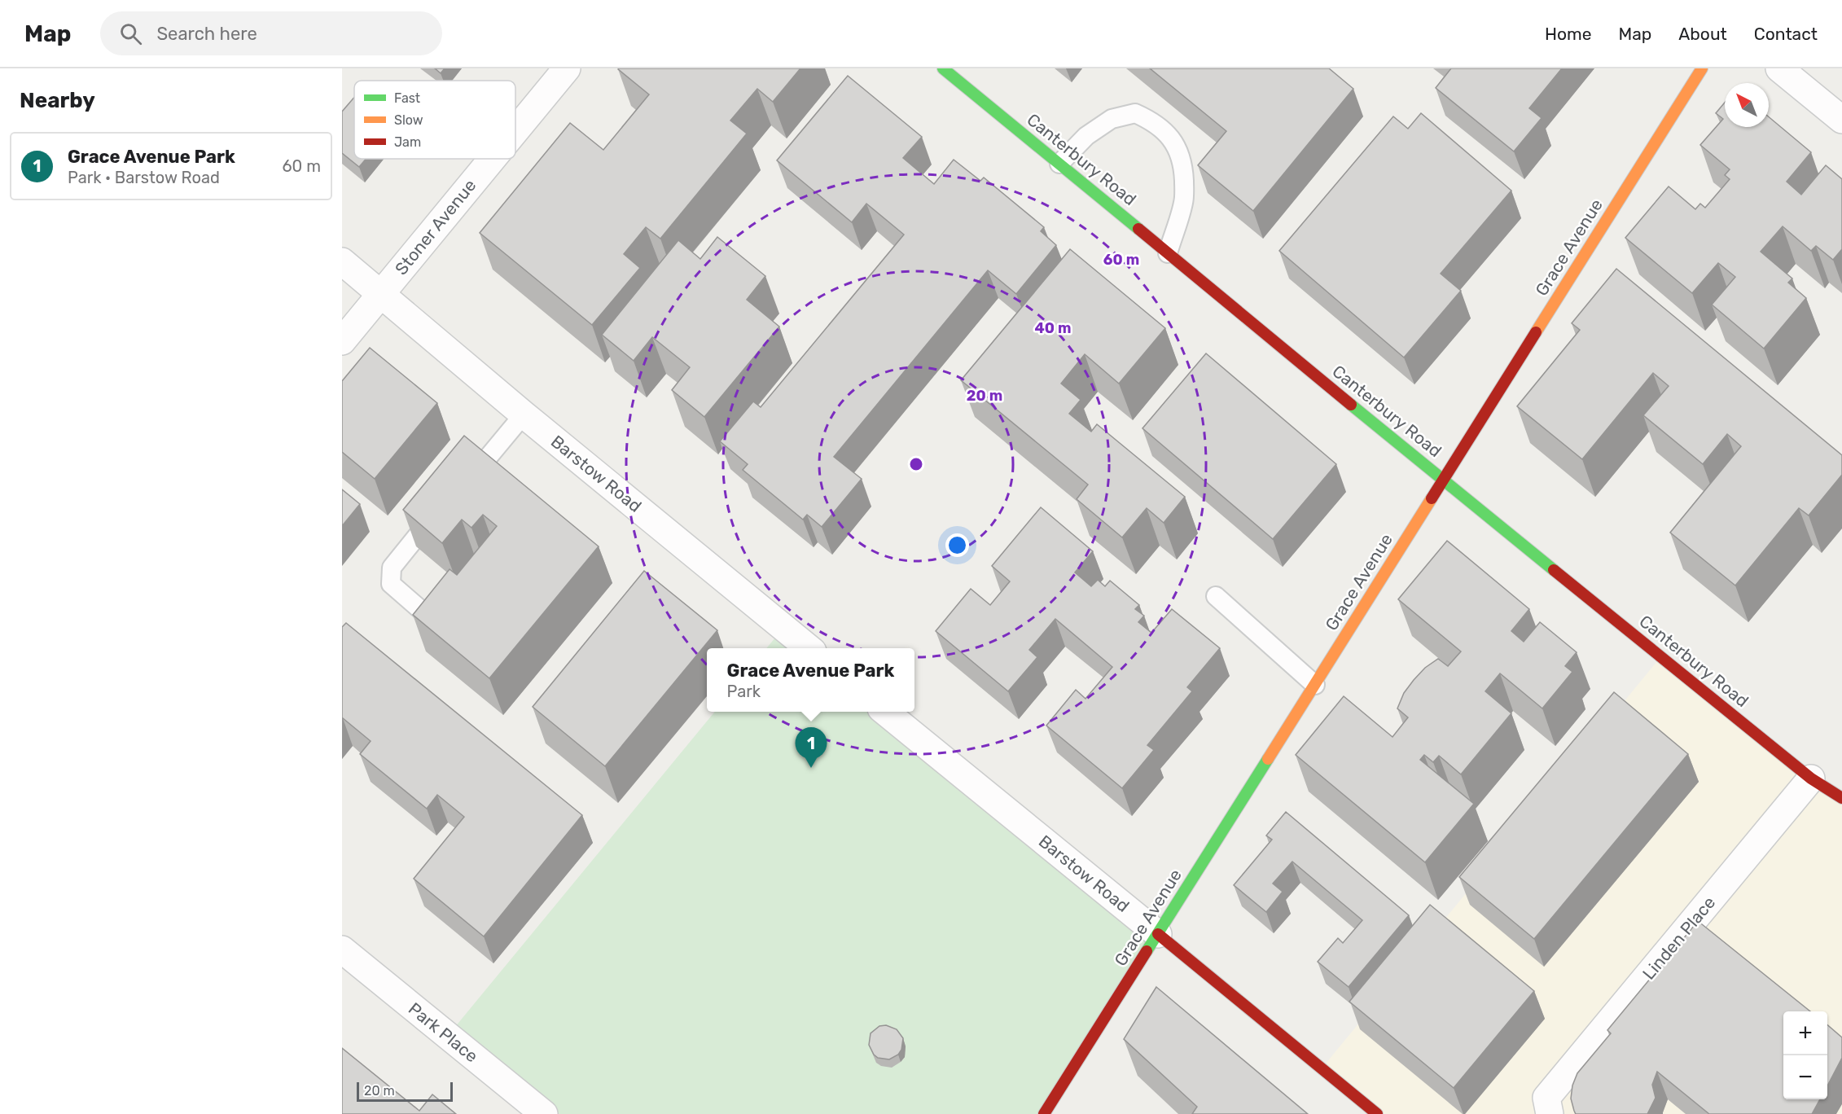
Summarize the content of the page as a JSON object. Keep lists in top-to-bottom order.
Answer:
{
  "streets": {
    "street": [
      "Canterbury Road",
      "Stoner Avenue",
      "Grace Avenue",
      "Barstow Road",
      "Linden Place",
      "Park Place"
    ]
  },
  "crossings": [
    ["Canterbury Road", "Grace Avenue"],
    ["Canterbury Road", "Linden Place"],
    ["Stoner Avenue", "Barstow Road"],
    ["Grace Avenue", "Barstow Road"]
  ],
  "legend": ["Fast", "Slow", "Jam"],
  "scale_bar": "20 m",
  "north": "top left",
  "page": {
    "header": "Map",
    "search": "Search here",
    "nav": [
      "Home",
      "Map",
      "About",
      "Contact"
    ],
    "heading": "Nearby",
    "list": [
      {
        "mark": "1",
        "name": "Grace Avenue Park",
        "note": "Park · Barstow Road",
        "value": "60 m"
      }
    ],
    "popup": ["Grace Avenue Park", "Park"],
    "pins": "1",
    "map_buttons": ["+", "−"],
    "scale": "20 m"
  },
  "rings": ["60 m", "40 m", "20 m"]
}
